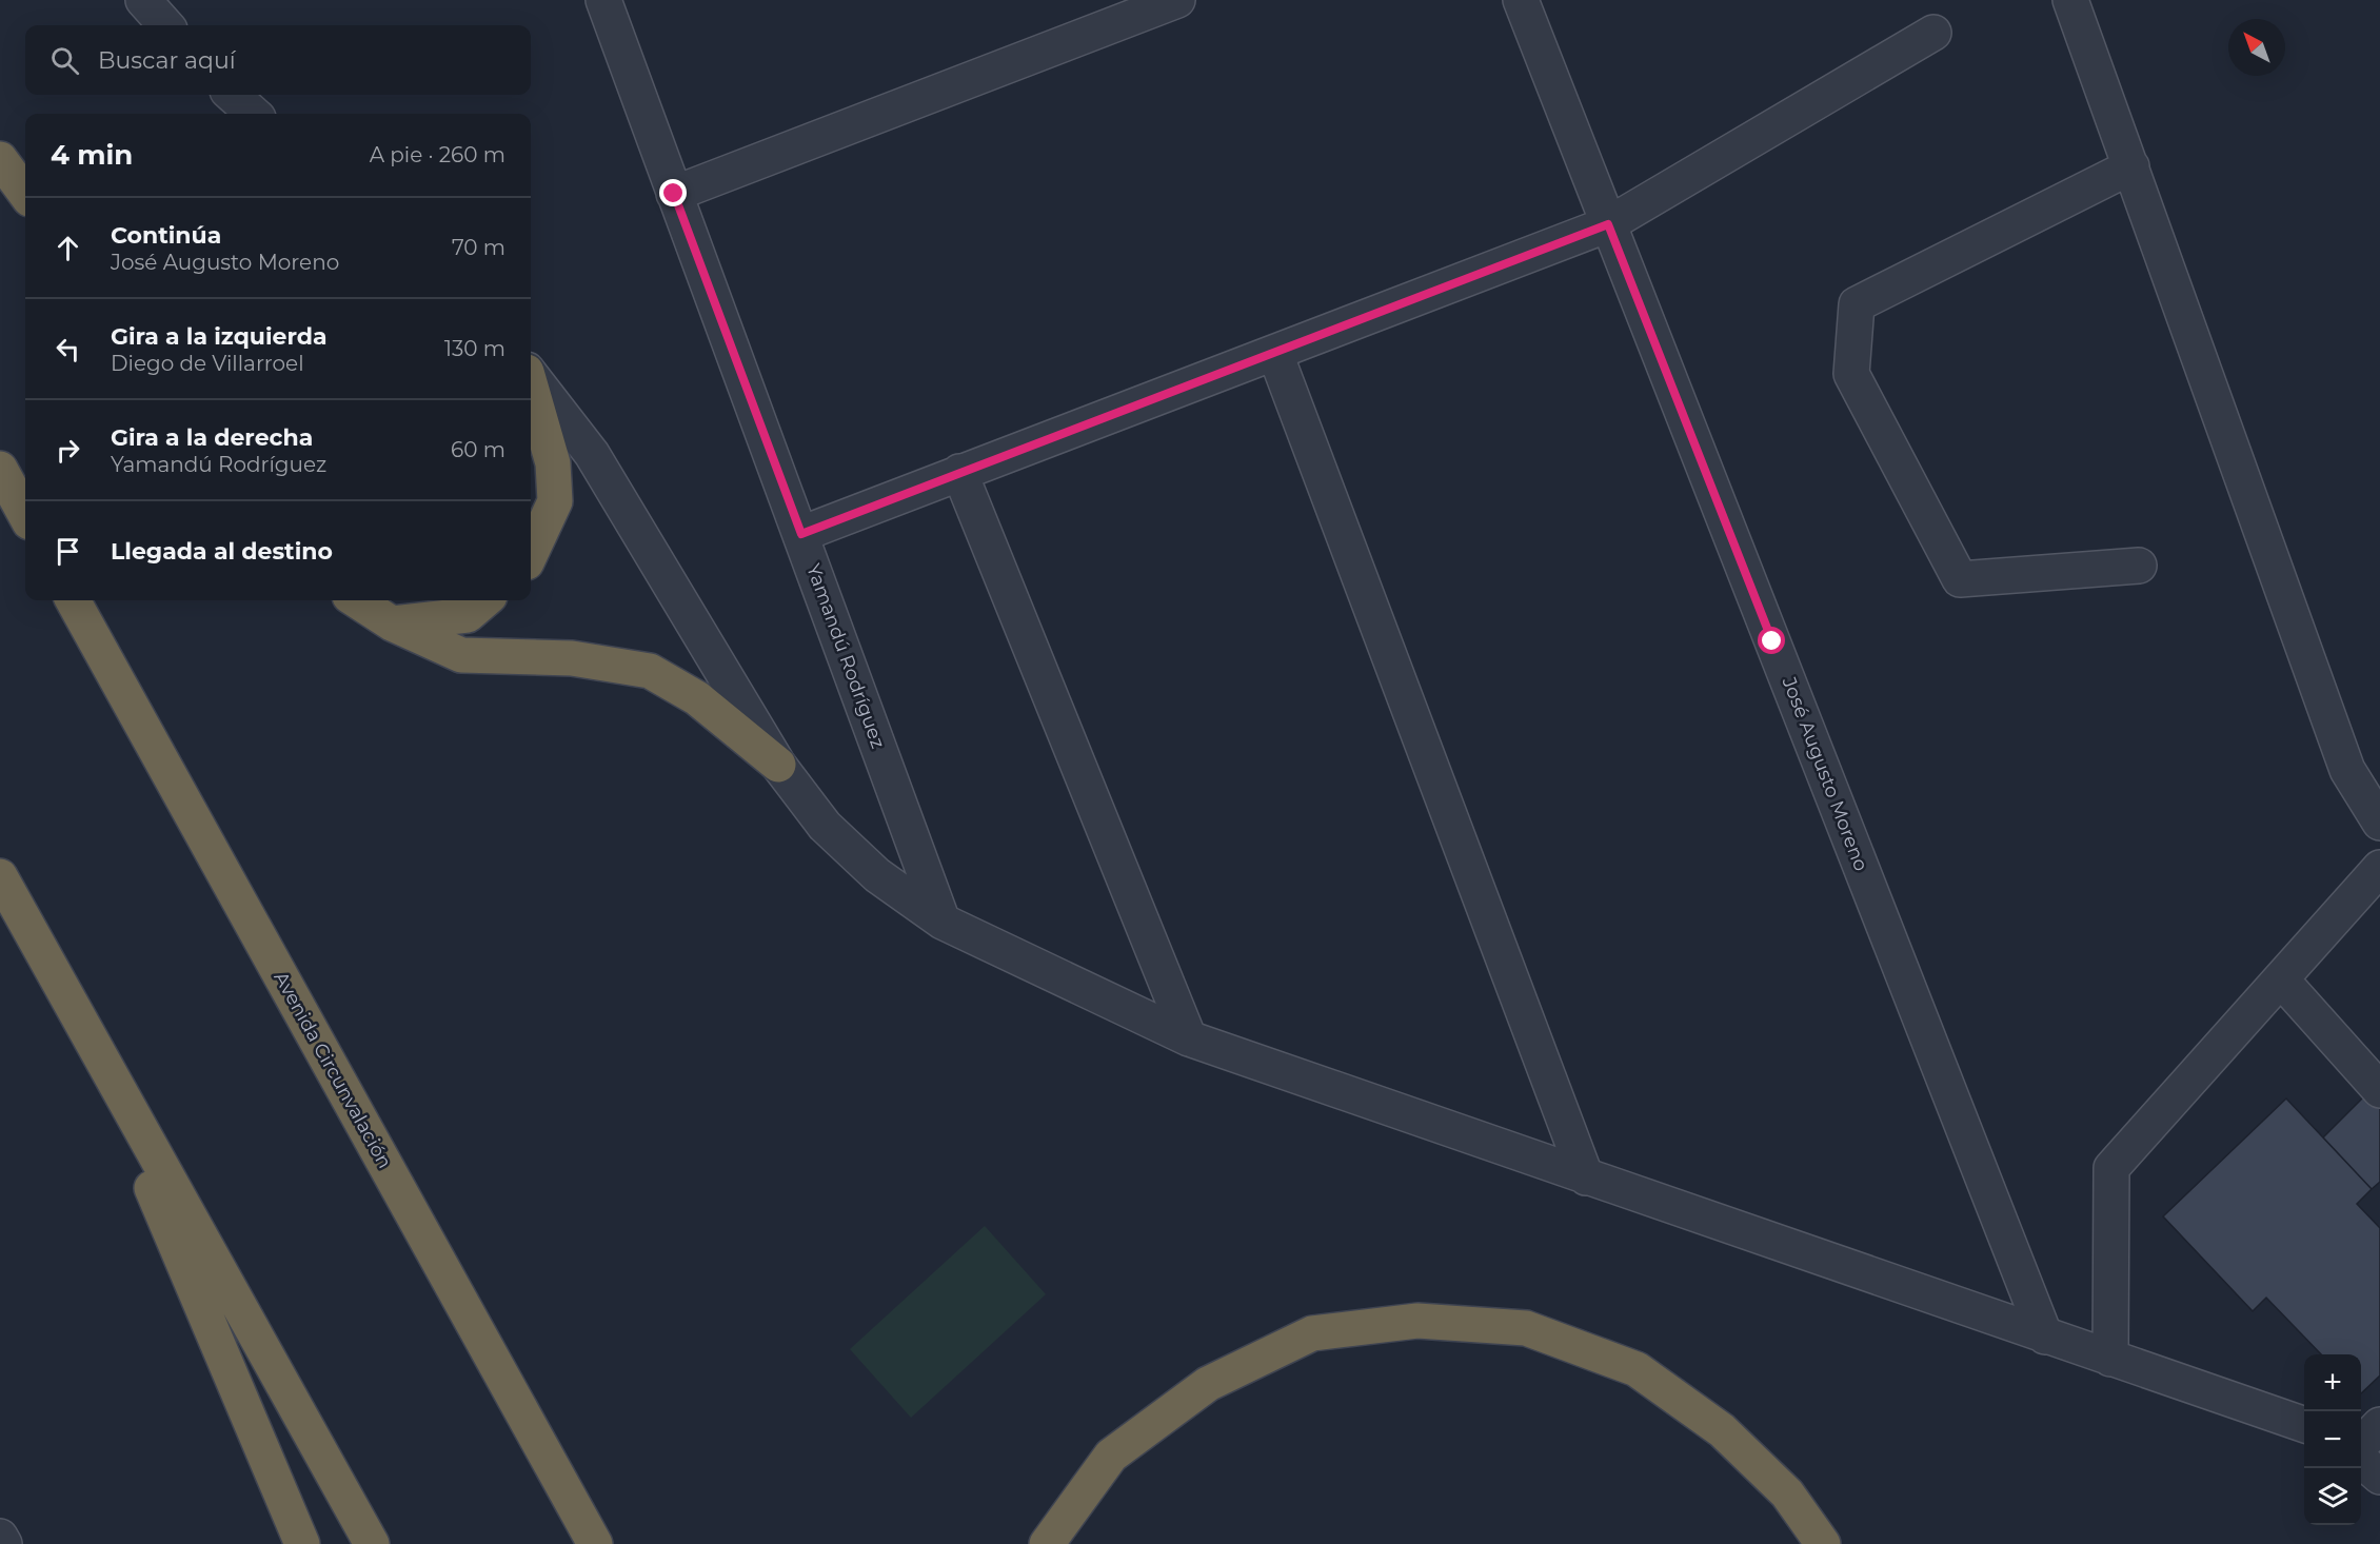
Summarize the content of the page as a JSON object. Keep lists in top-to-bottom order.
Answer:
{
  "streets": {
    "highway": ["Avenida Circunvalación"],
    "street": ["Yamandú Rodríguez", "José Augusto Moreno"]
  },
  "north": "top left",
  "page": {
    "search": "Buscar aquí",
    "heading": ["4 min", "A pie · 260 m"],
    "list": [
      ["Continúa", "José Augusto Moreno", "70 m"],
      ["Gira a la izquierda", "Diego de Villarroel", "130 m"],
      ["Gira a la derecha", "Yamandú Rodríguez", "60 m"],
      "Llegada al destino"
    ],
    "map_buttons": ["+", "−"]
  }
}
